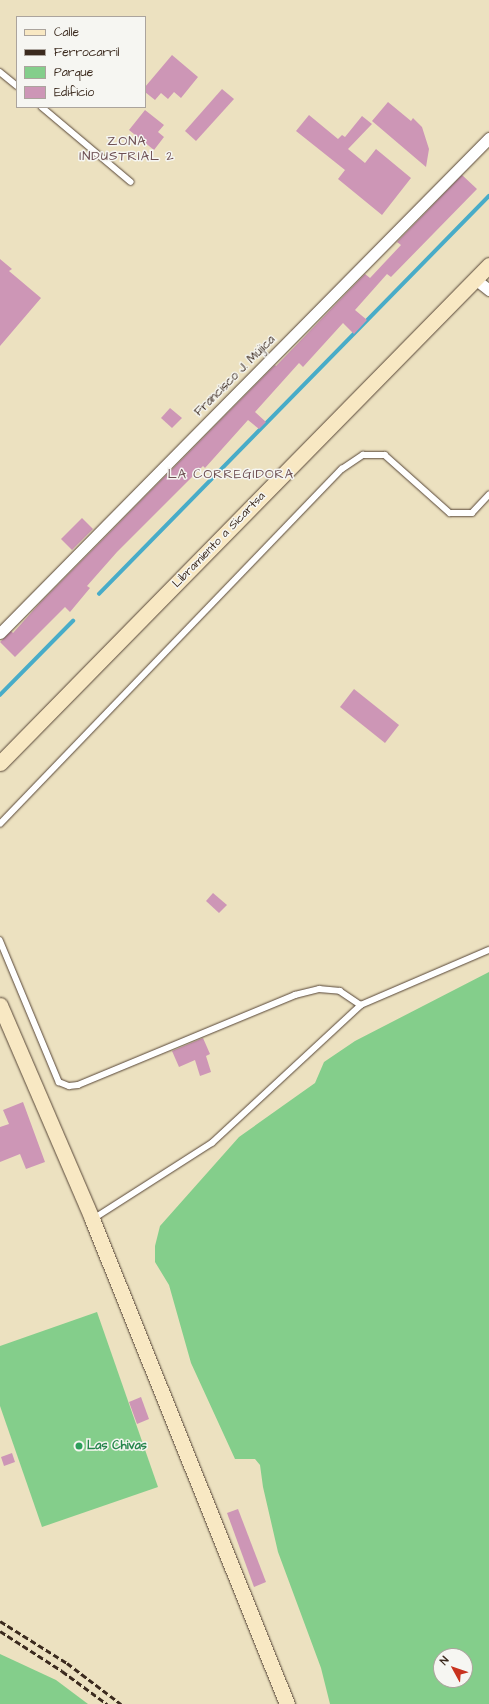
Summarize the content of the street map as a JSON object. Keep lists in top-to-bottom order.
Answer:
{
  "streets": {
    "main road": ["Libramiento a Sicartsa"],
    "street": ["Francisco J. Mújica"]
  },
  "districts": ["ZONA INDUSTRIAL 2", "LA CORREGIDORA"],
  "places": ["Las Chivas"],
  "legend": [
    "Calle",
    "Ferrocarril",
    "Parque",
    "Edificio"
  ],
  "north": "top left"
}
